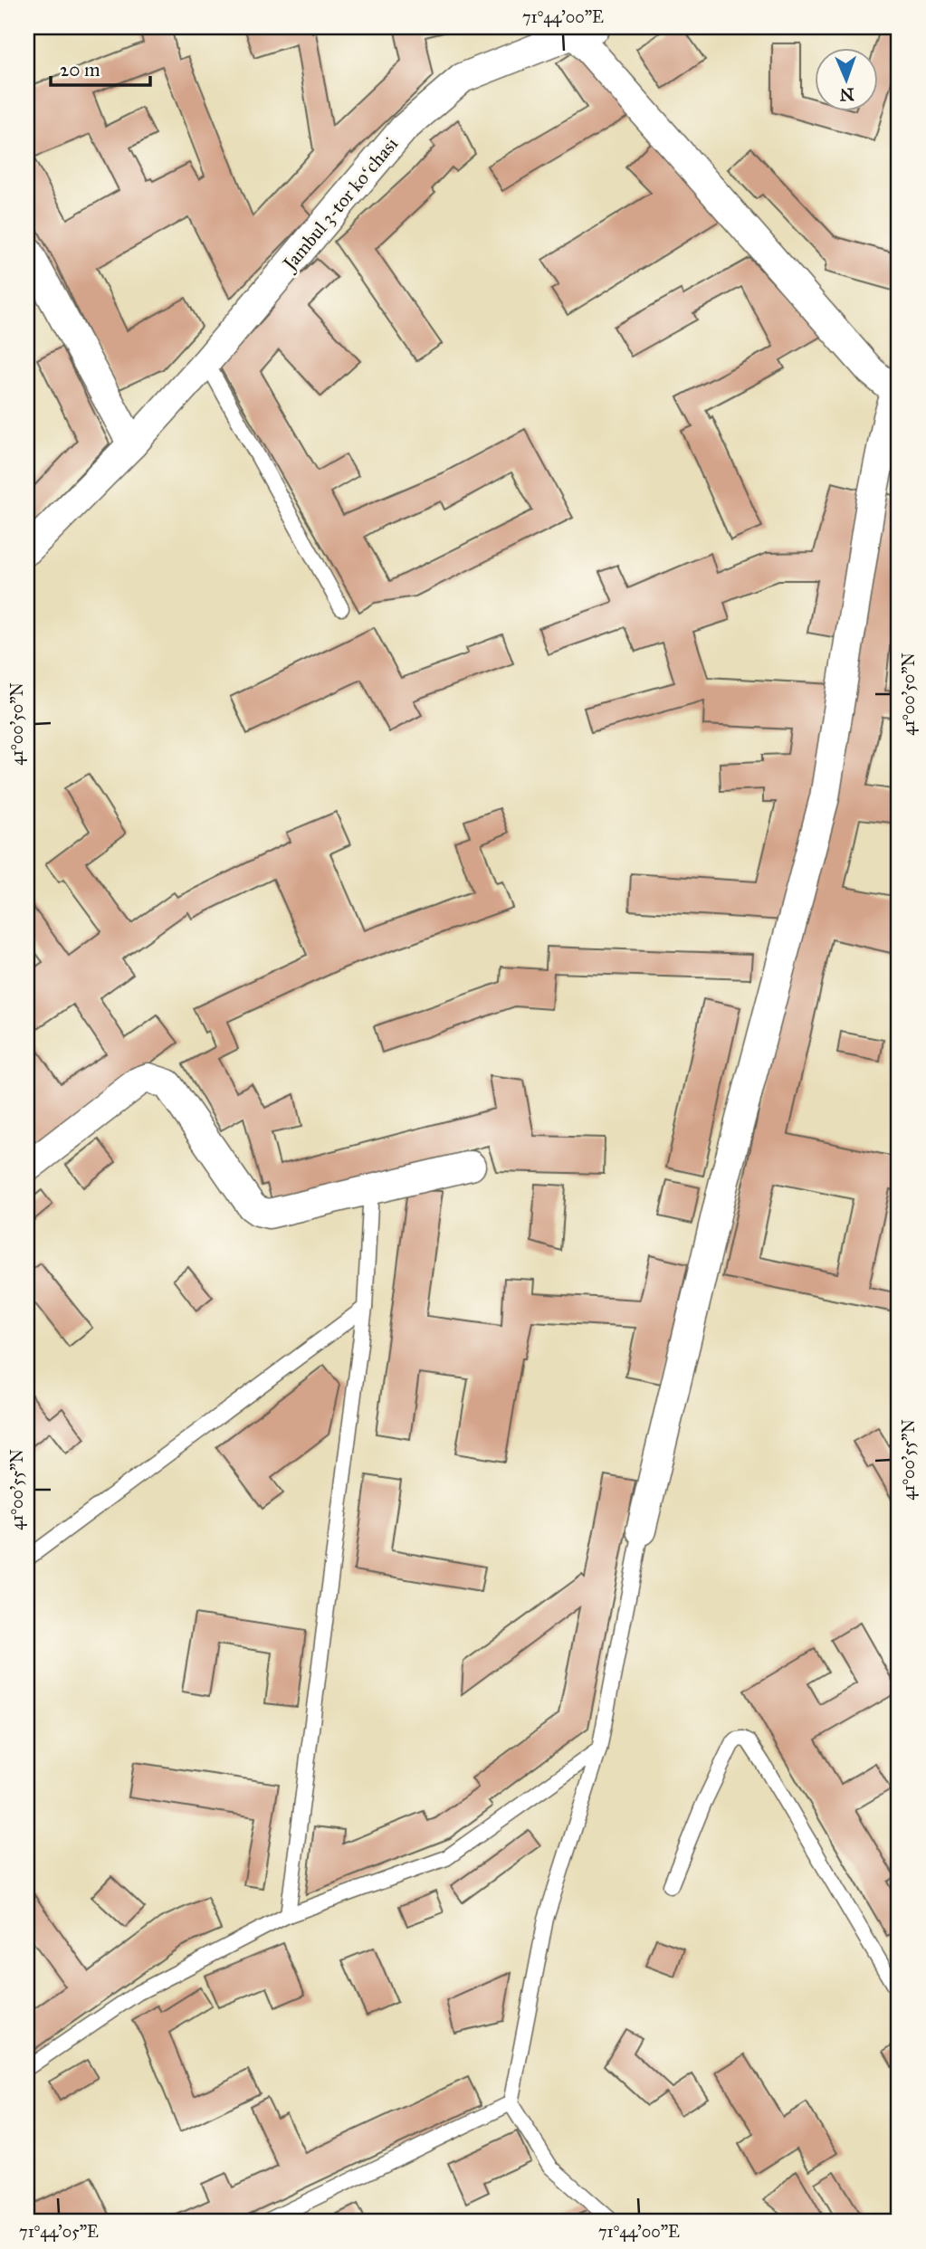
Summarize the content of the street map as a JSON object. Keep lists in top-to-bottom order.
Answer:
{
  "streets": {
    "street": ["Jambul 3-tor koʻchasi"]
  },
  "scale_bar": "20 m",
  "north": "bottom",
  "coordinates": [
    "71°44'00\"E",
    "41°00'50\"N",
    "41°00'55\"N",
    "71°44'05\"E"
  ]
}
